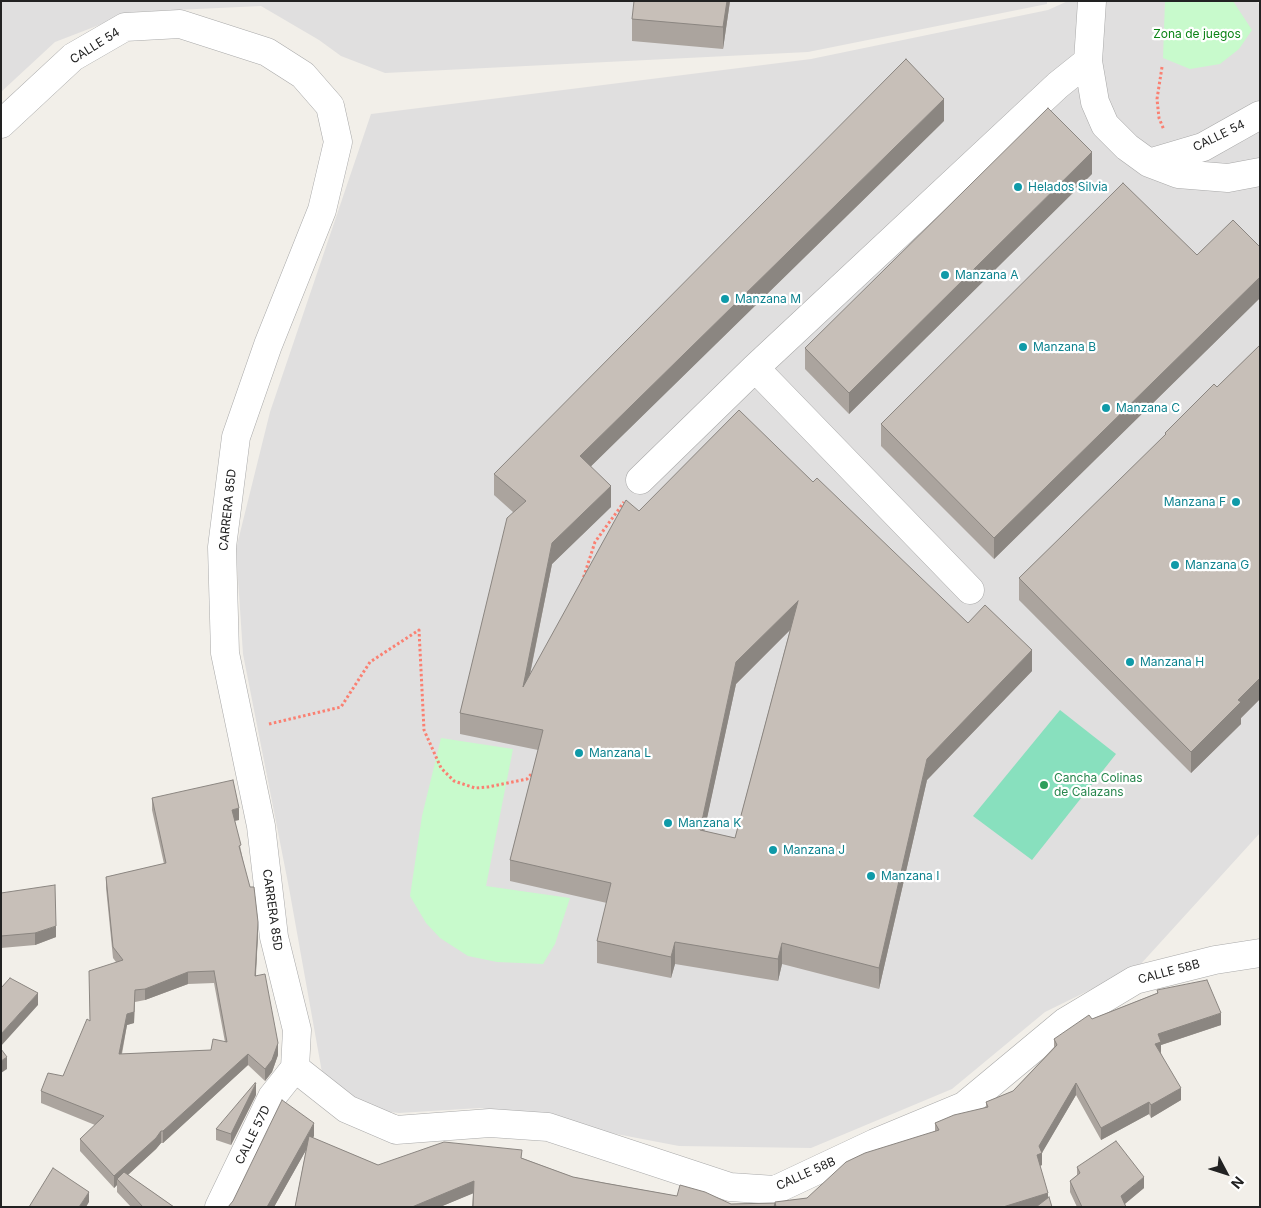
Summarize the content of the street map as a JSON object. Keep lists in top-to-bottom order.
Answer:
{
  "streets": {
    "street": [
      "CALLE 54",
      "CARRERA 85D",
      "CALLE 58B",
      "CALLE 57D"
    ]
  },
  "crossings": [
    ["CALLE 54", "CARRERA 85D"],
    ["CARRERA 85D", "CALLE 58B"],
    ["CARRERA 85D", "CALLE 57D"],
    ["CALLE 58B", "CALLE 57D"]
  ],
  "parks": ["Zona de juegos"],
  "places": [
    "Helados Silvia",
    "Manzana A",
    "Manzana M",
    "Manzana B",
    "Manzana C",
    "Manzana F",
    "Manzana G",
    "Manzana H",
    "Manzana L",
    "Cancha Colinas de Calazans",
    "Manzana K",
    "Manzana J",
    "Manzana I"
  ],
  "north": "bottom right"
}
